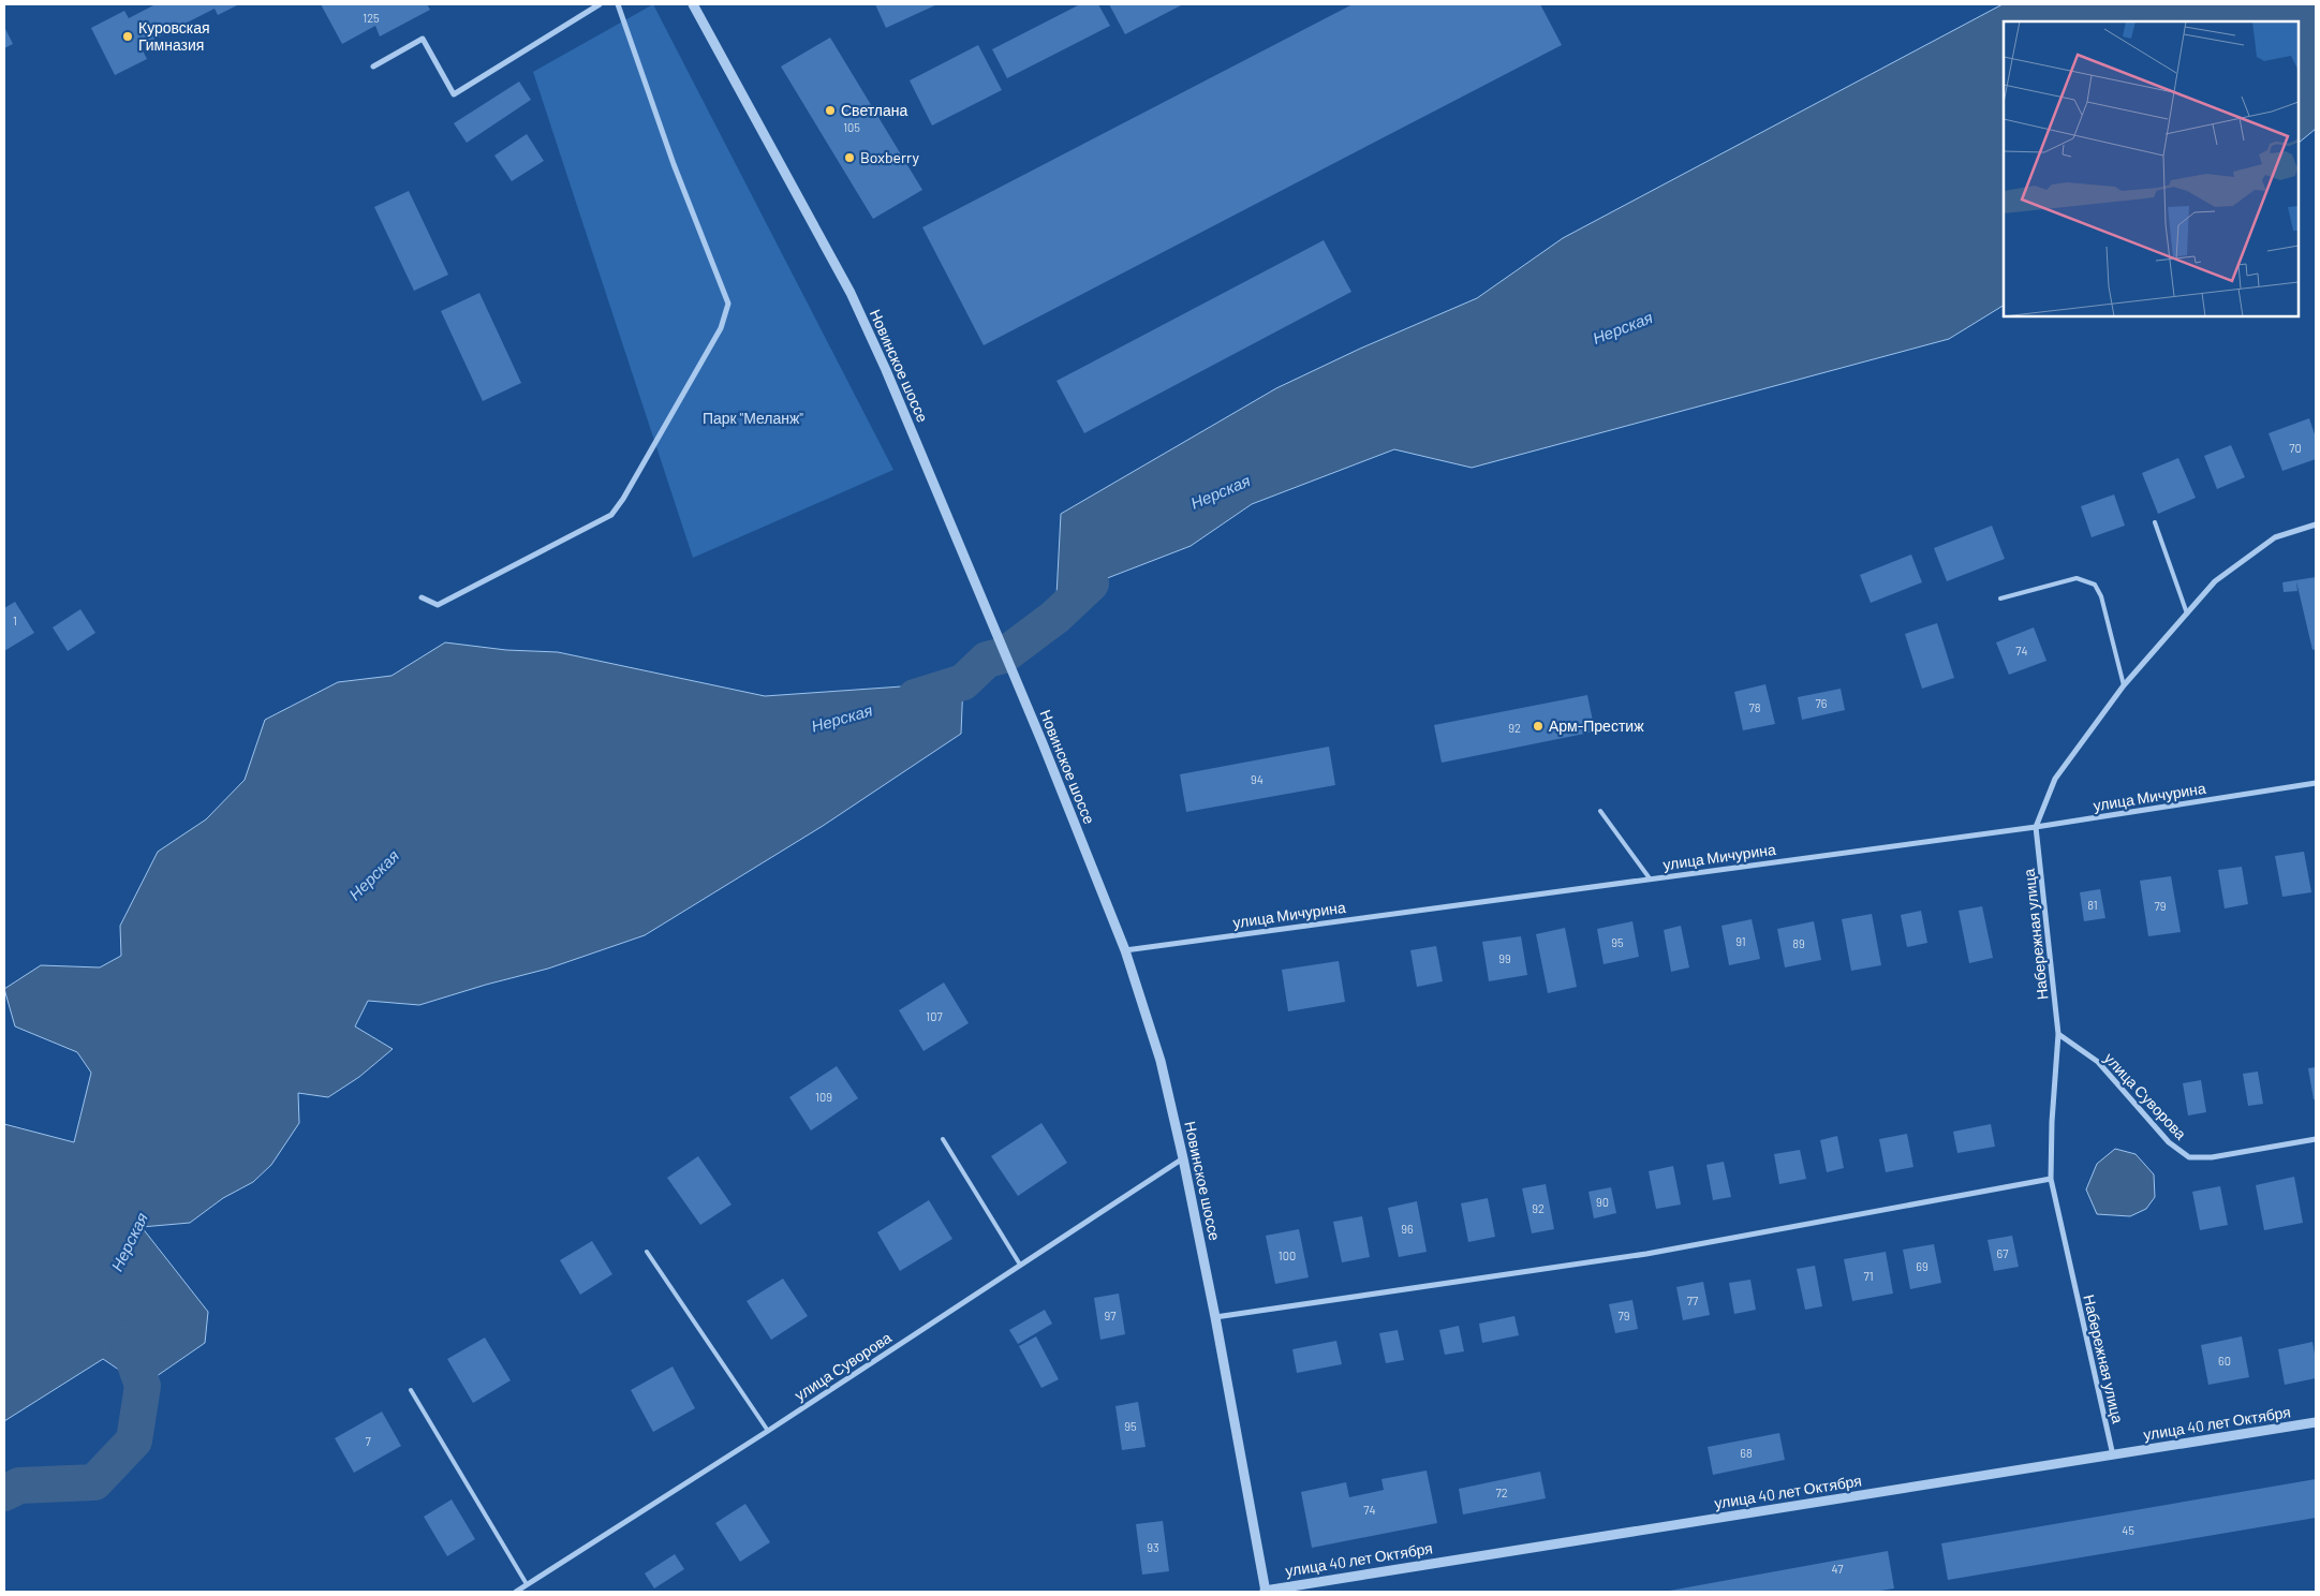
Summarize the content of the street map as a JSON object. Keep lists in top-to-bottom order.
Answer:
{
  "streets": {
    "street": [
      "Новинское шоссе",
      "улица Мичурина",
      "Набережная улица",
      "улица Суворова",
      "улица 40 лет Октября"
    ]
  },
  "crossings": [
    ["Новинское шоссе", "улица Мичурина"],
    ["Новинское шоссе", "улица Суворова"],
    ["Новинское шоссе", "улица 40 лет Октября"],
    ["улица Мичурина", "Набережная улица"],
    ["Набережная улица", "улица Суворова"],
    ["Набережная улица", "улица 40 лет Октября"]
  ],
  "water": ["Нерская"],
  "parks": ["Парк \"Меланж\""],
  "places": [
    "Куровская Гимназия",
    "Светлана",
    "Boxberry",
    "Арм-Престиж"
  ],
  "house_numbers": [
    "125",
    "105",
    "70",
    "1",
    "74",
    "76",
    "78",
    "92",
    "94",
    "81",
    "79",
    "91",
    "95",
    "89",
    "99",
    "107",
    "109",
    "90",
    "92",
    "96",
    "67",
    "100",
    "69",
    "71",
    "77",
    "97",
    "79",
    "60",
    "95",
    "7",
    "68",
    "72",
    "74",
    "45",
    "93",
    "47"
  ]
}
